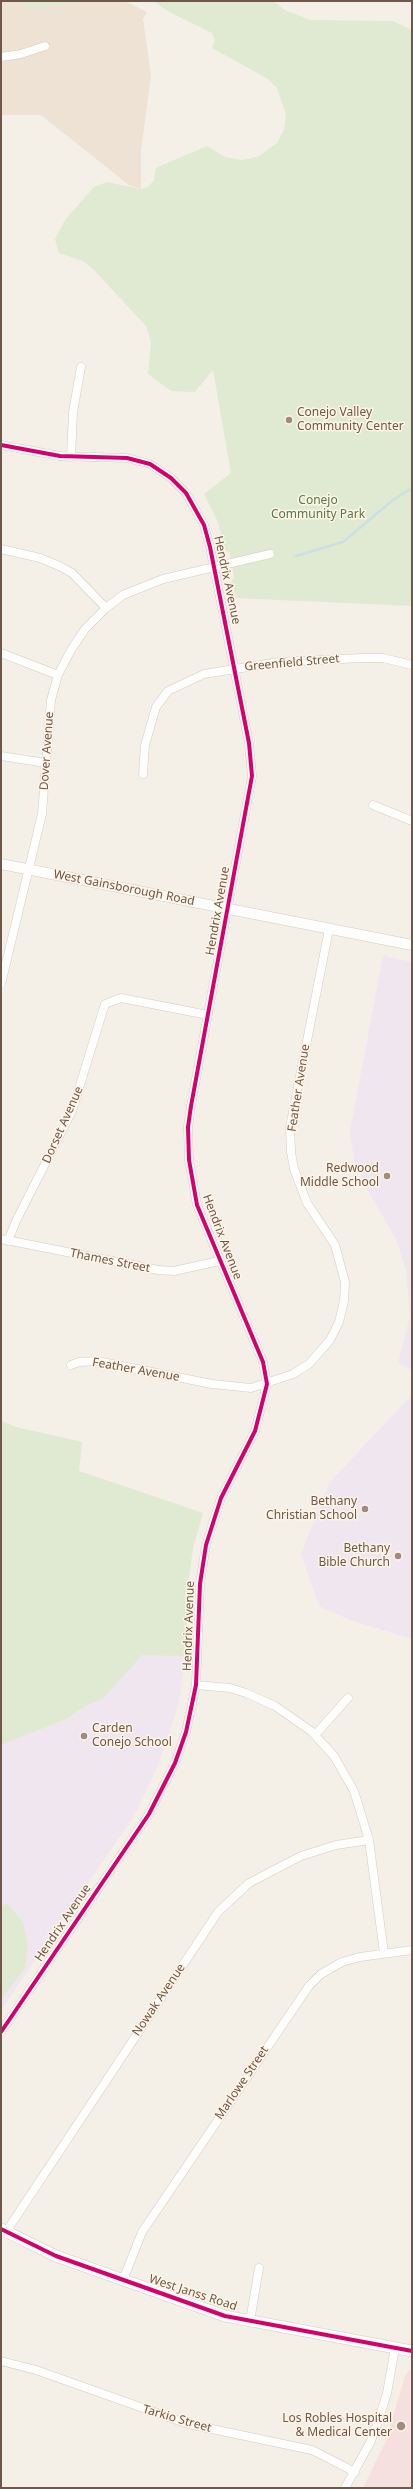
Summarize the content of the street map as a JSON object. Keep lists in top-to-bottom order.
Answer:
{
  "streets": {
    "main road": ["West Janss Road"],
    "street": [
      "Hendrix Avenue",
      "Greenfield Street",
      "Dover Avenue",
      "West Gainsborough Road",
      "Feather Avenue",
      "Dorset Avenue",
      "Thames Street",
      "Nowak Avenue",
      "Marlowe Street",
      "Tarkio Street"
    ]
  },
  "crossings": [
    ["Hendrix Avenue", "Greenfield Street"],
    ["Hendrix Avenue", "Dover Avenue"],
    ["Hendrix Avenue", "West Gainsborough Road"],
    ["Hendrix Avenue", "Feather Avenue"],
    ["Hendrix Avenue", "Dorset Avenue"],
    ["Hendrix Avenue", "Thames Street"],
    ["Dover Avenue", "West Gainsborough Road"],
    ["West Gainsborough Road", "Feather Avenue"],
    ["Dorset Avenue", "Thames Street"],
    ["Nowak Avenue", "West Janss Road"],
    ["Marlowe Street", "West Janss Road"]
  ],
  "parks": ["Conejo Community Park"],
  "places": [
    "Conejo Valley Community Center",
    "Redwood Middle School",
    "Bethany Christian School",
    "Bethany Bible Church",
    "Carden Conejo School",
    "Los Robles Hospital & Medical Center"
  ]
}
